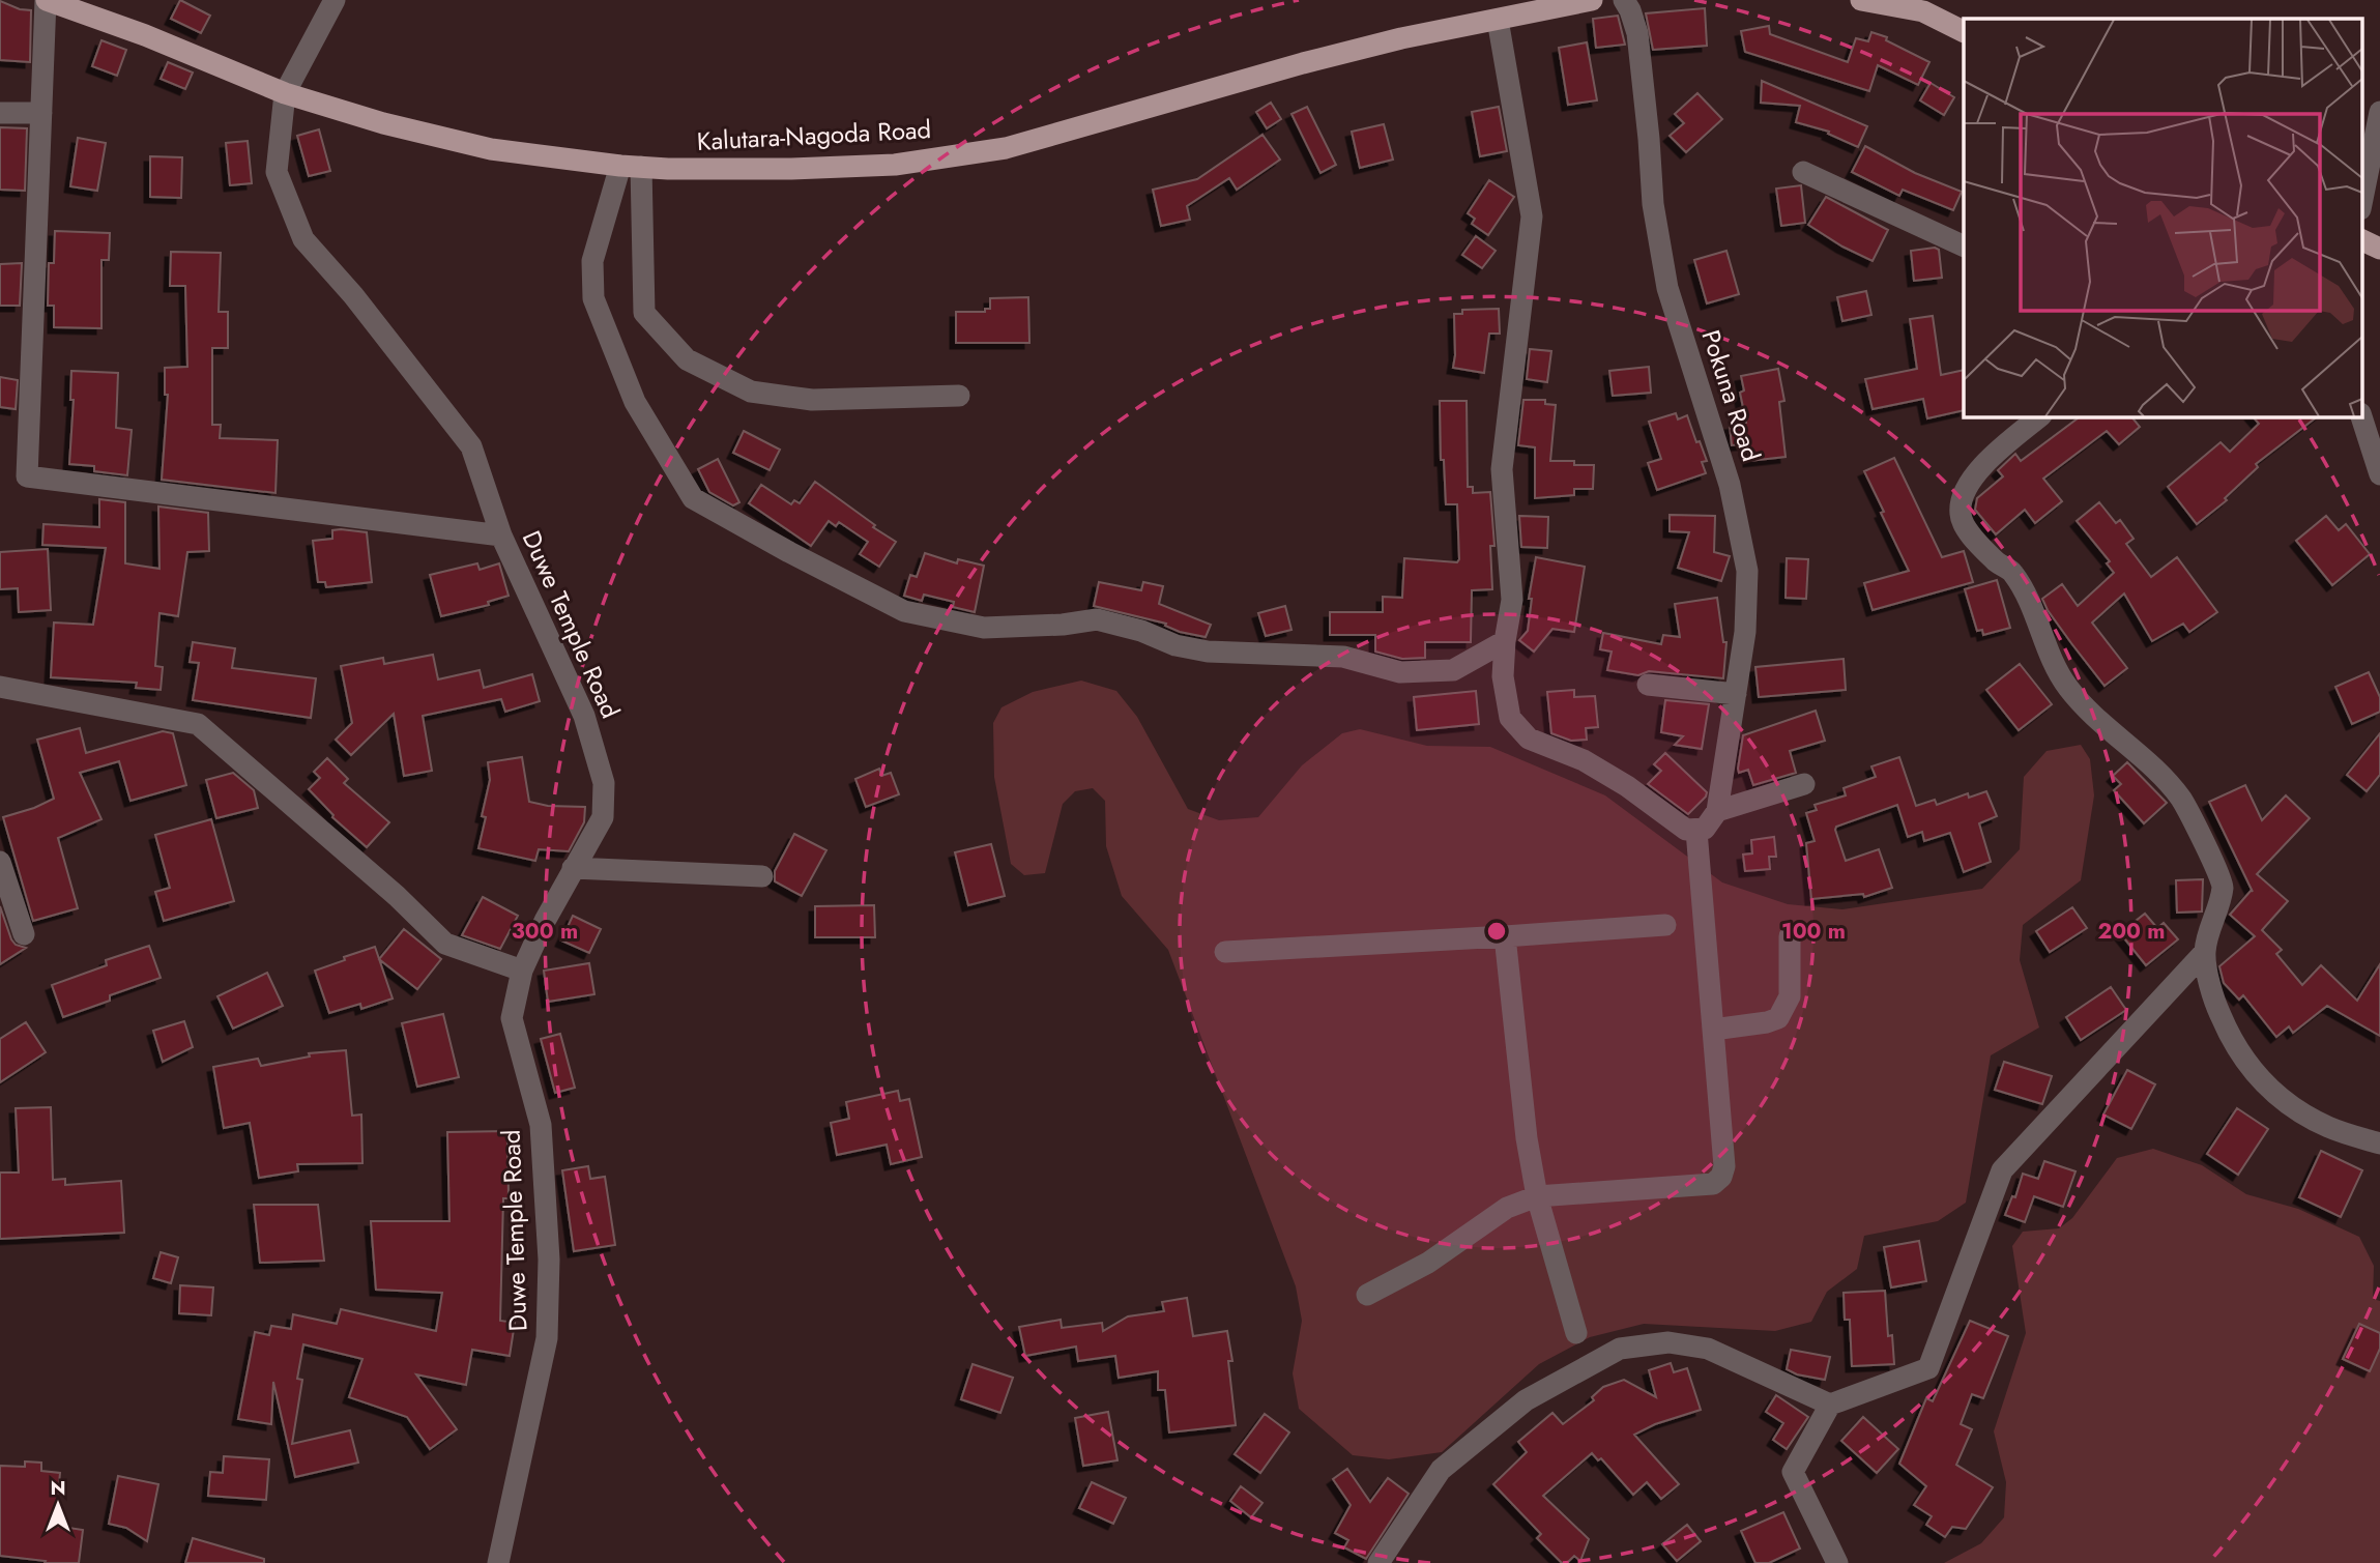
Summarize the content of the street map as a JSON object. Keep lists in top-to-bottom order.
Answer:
{
  "streets": {
    "main road": ["Kalutara-Nagoda Road"],
    "street": ["Pokuna Road", "Duwe Temple Road"]
  },
  "crossings": [
    ["Kalutara-Nagoda Road", "Duwe Temple Road"]
  ],
  "north": "top",
  "rings": ["100 m", "200 m", "300 m"]
}
